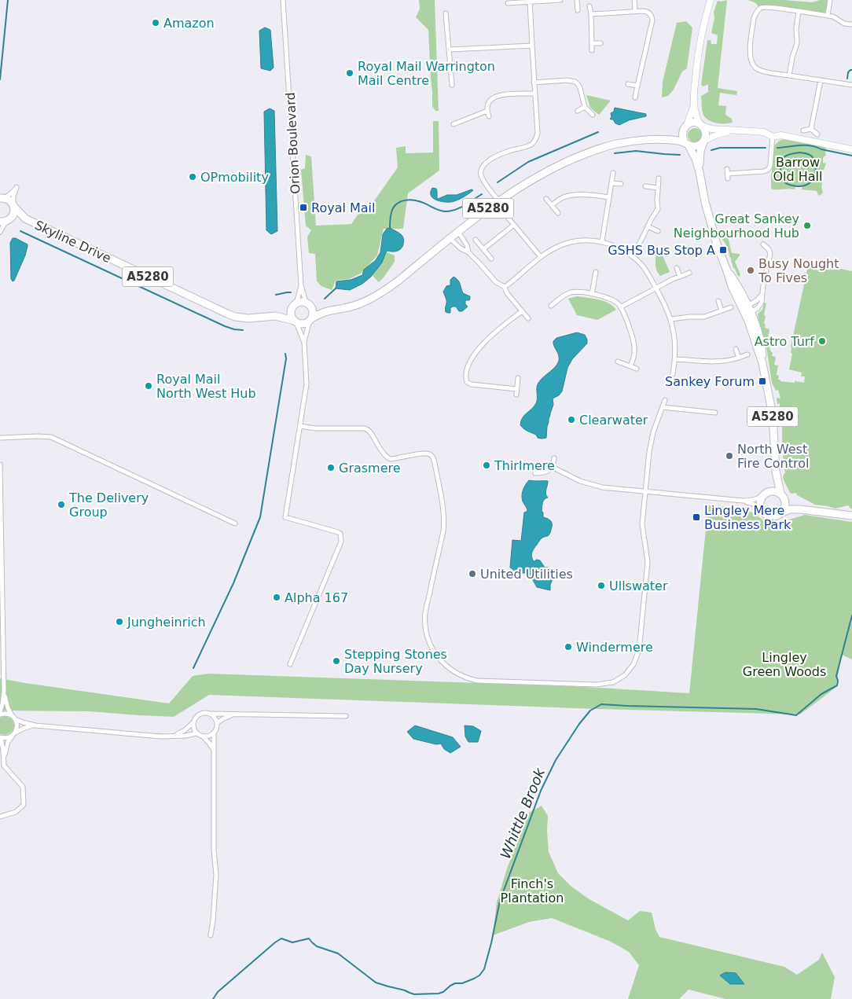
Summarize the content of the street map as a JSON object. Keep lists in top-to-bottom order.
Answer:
{
  "streets": {
    "main road": ["A5280", "Skyline Drive"],
    "street": ["Orion Boulevard"]
  },
  "crossings": [
    ["Orion Boulevard", "A5280"],
    ["Orion Boulevard", "Skyline Drive"],
    ["A5280", "Skyline Drive"]
  ],
  "water": ["Whittle Brook"],
  "parks": ["Barrow Old Hall", "Lingley Green Woods", "Finch's Plantation"],
  "places": {
    "other": [
      "Amazon",
      "Royal Mail Warrington Mail Centre",
      "OPmobility",
      "Great Sankey Neighbourhood Hub",
      "Busy Nought To Fives",
      "Astro Turf",
      "Royal Mail North West Hub",
      "Clearwater",
      "North West Fire Control",
      "Thirlmere",
      "Grasmere",
      "The Delivery Group",
      "United Utilities",
      "Ullswater",
      "Alpha 167",
      "Jungheinrich",
      "Windermere",
      "Stepping Stones Day Nursery"
    ],
    "transit": [
      "Royal Mail",
      "GSHS Bus Stop A",
      "Sankey Forum",
      "Lingley Mere Business Park"
    ]
  }
}
